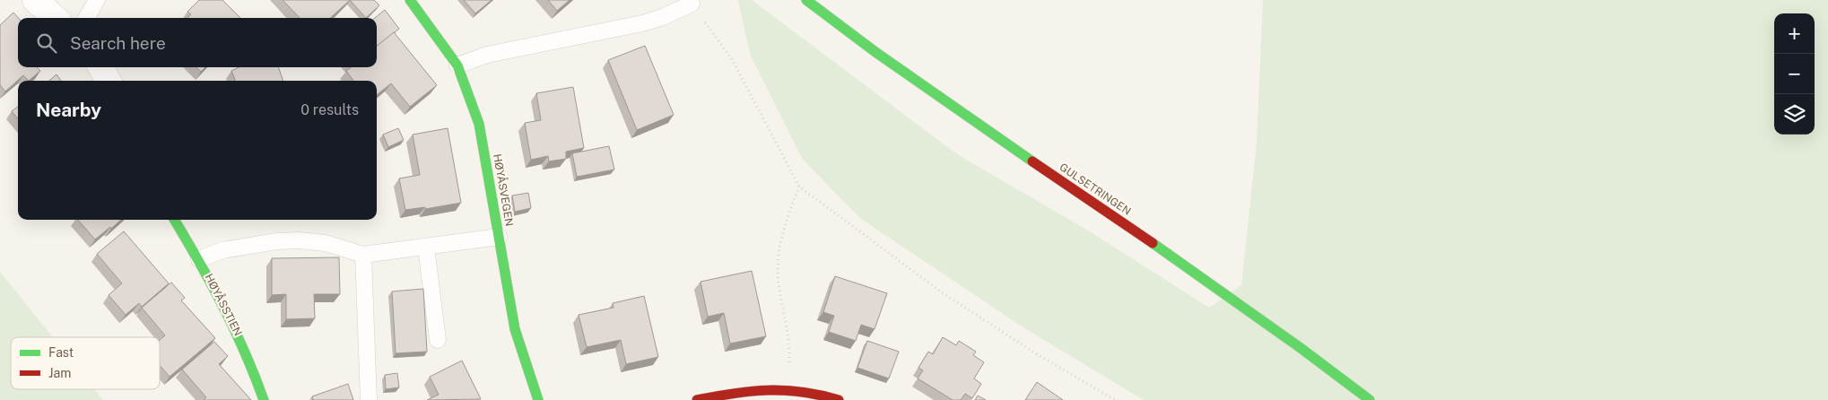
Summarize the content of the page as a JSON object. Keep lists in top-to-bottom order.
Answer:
{
  "streets": {
    "street": ["GULSETRINGEN", "HØYÅSVEGEN", "HØYÅSSTIEN"]
  },
  "legend": ["Fast", "Jam"],
  "page": {
    "map_buttons": ["+", "−"],
    "search": "Search here",
    "heading": ["Nearby", "0 results"]
  }
}
